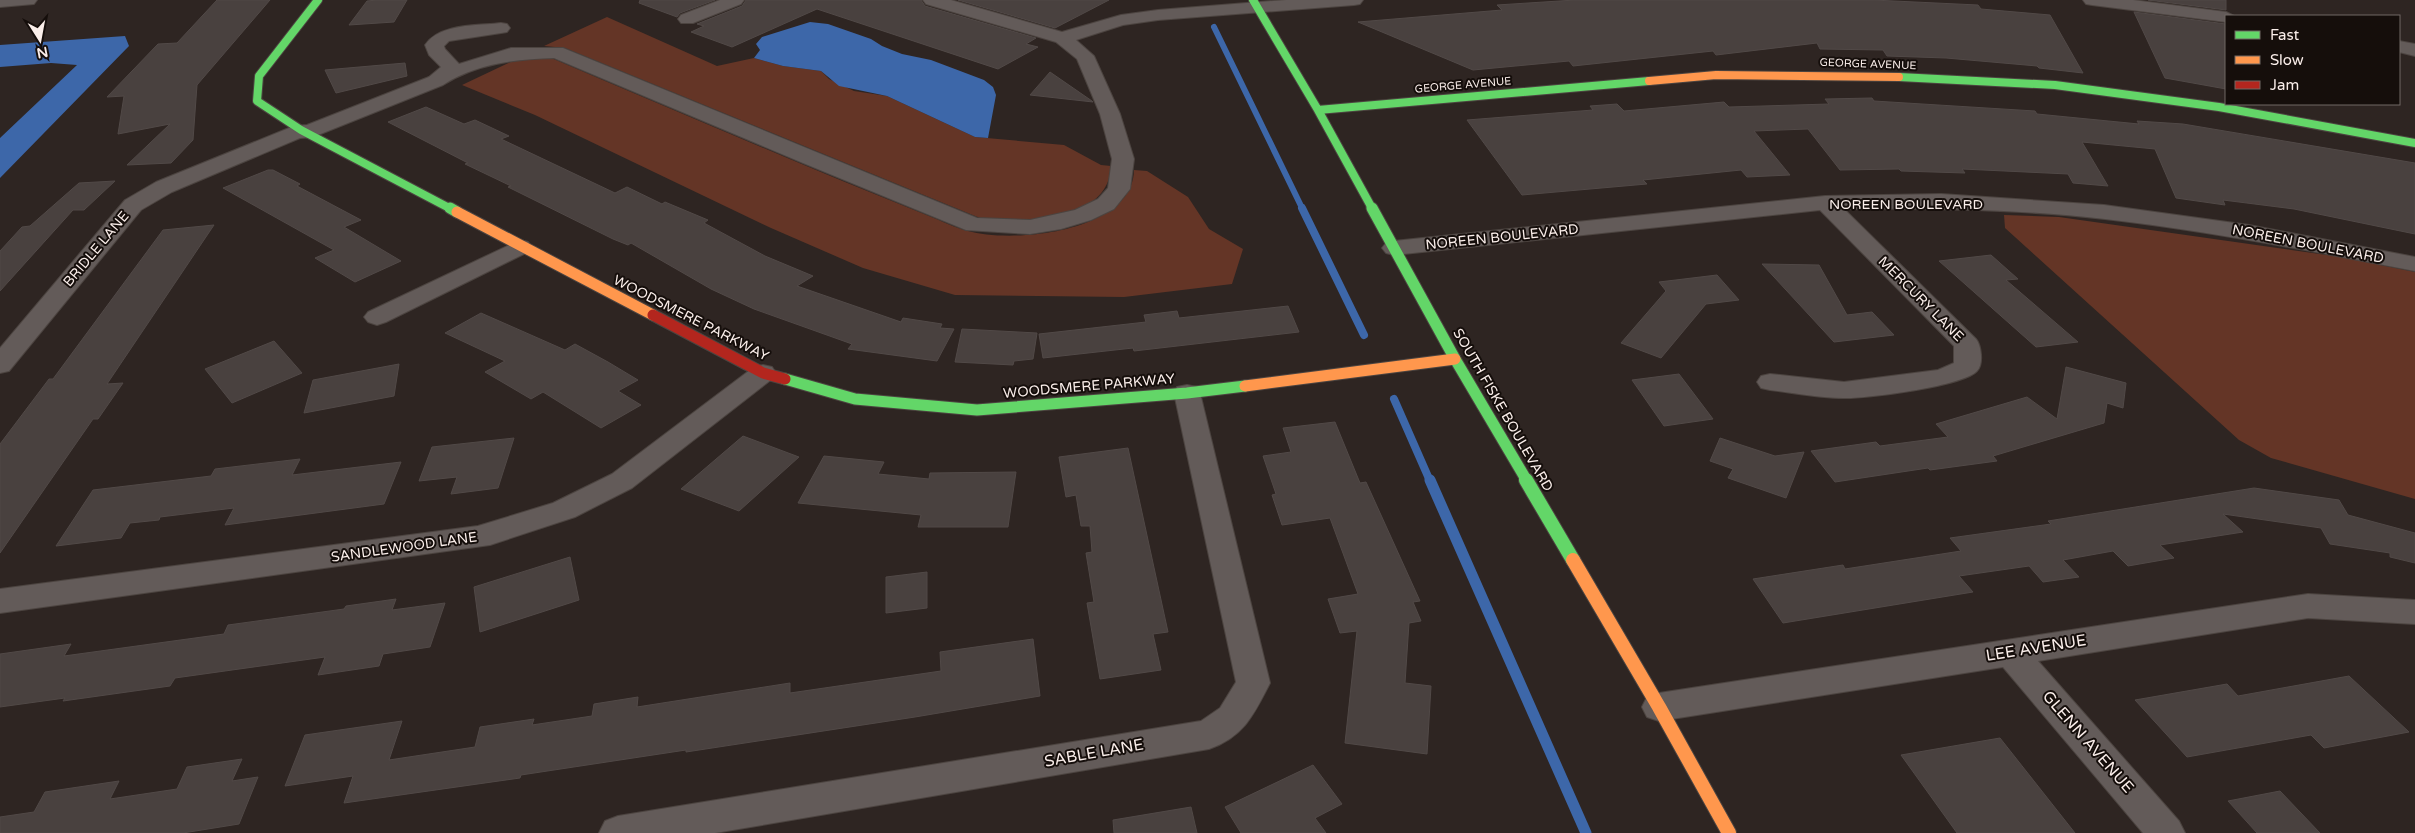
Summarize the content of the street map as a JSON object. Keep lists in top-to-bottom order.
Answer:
{
  "streets": {
    "street": [
      "GEORGE AVENUE",
      "NOREEN BOULEVARD",
      "BRIDLE LANE",
      "MERCURY LANE",
      "WOODSMERE PARKWAY",
      "SOUTH FISKE BOULEVARD",
      "SANDLEWOOD LANE",
      "LEE AVENUE",
      "GLENN AVENUE",
      "SABLE LANE"
    ]
  },
  "crossings": [
    ["GEORGE AVENUE", "SOUTH FISKE BOULEVARD"],
    ["NOREEN BOULEVARD", "MERCURY LANE"],
    ["NOREEN BOULEVARD", "SOUTH FISKE BOULEVARD"],
    ["BRIDLE LANE", "WOODSMERE PARKWAY"],
    ["WOODSMERE PARKWAY", "SOUTH FISKE BOULEVARD"],
    ["WOODSMERE PARKWAY", "SANDLEWOOD LANE"],
    ["WOODSMERE PARKWAY", "SABLE LANE"],
    ["SOUTH FISKE BOULEVARD", "LEE AVENUE"],
    ["LEE AVENUE", "GLENN AVENUE"]
  ],
  "legend": ["Fast", "Slow", "Jam"],
  "north": "bottom"
}
